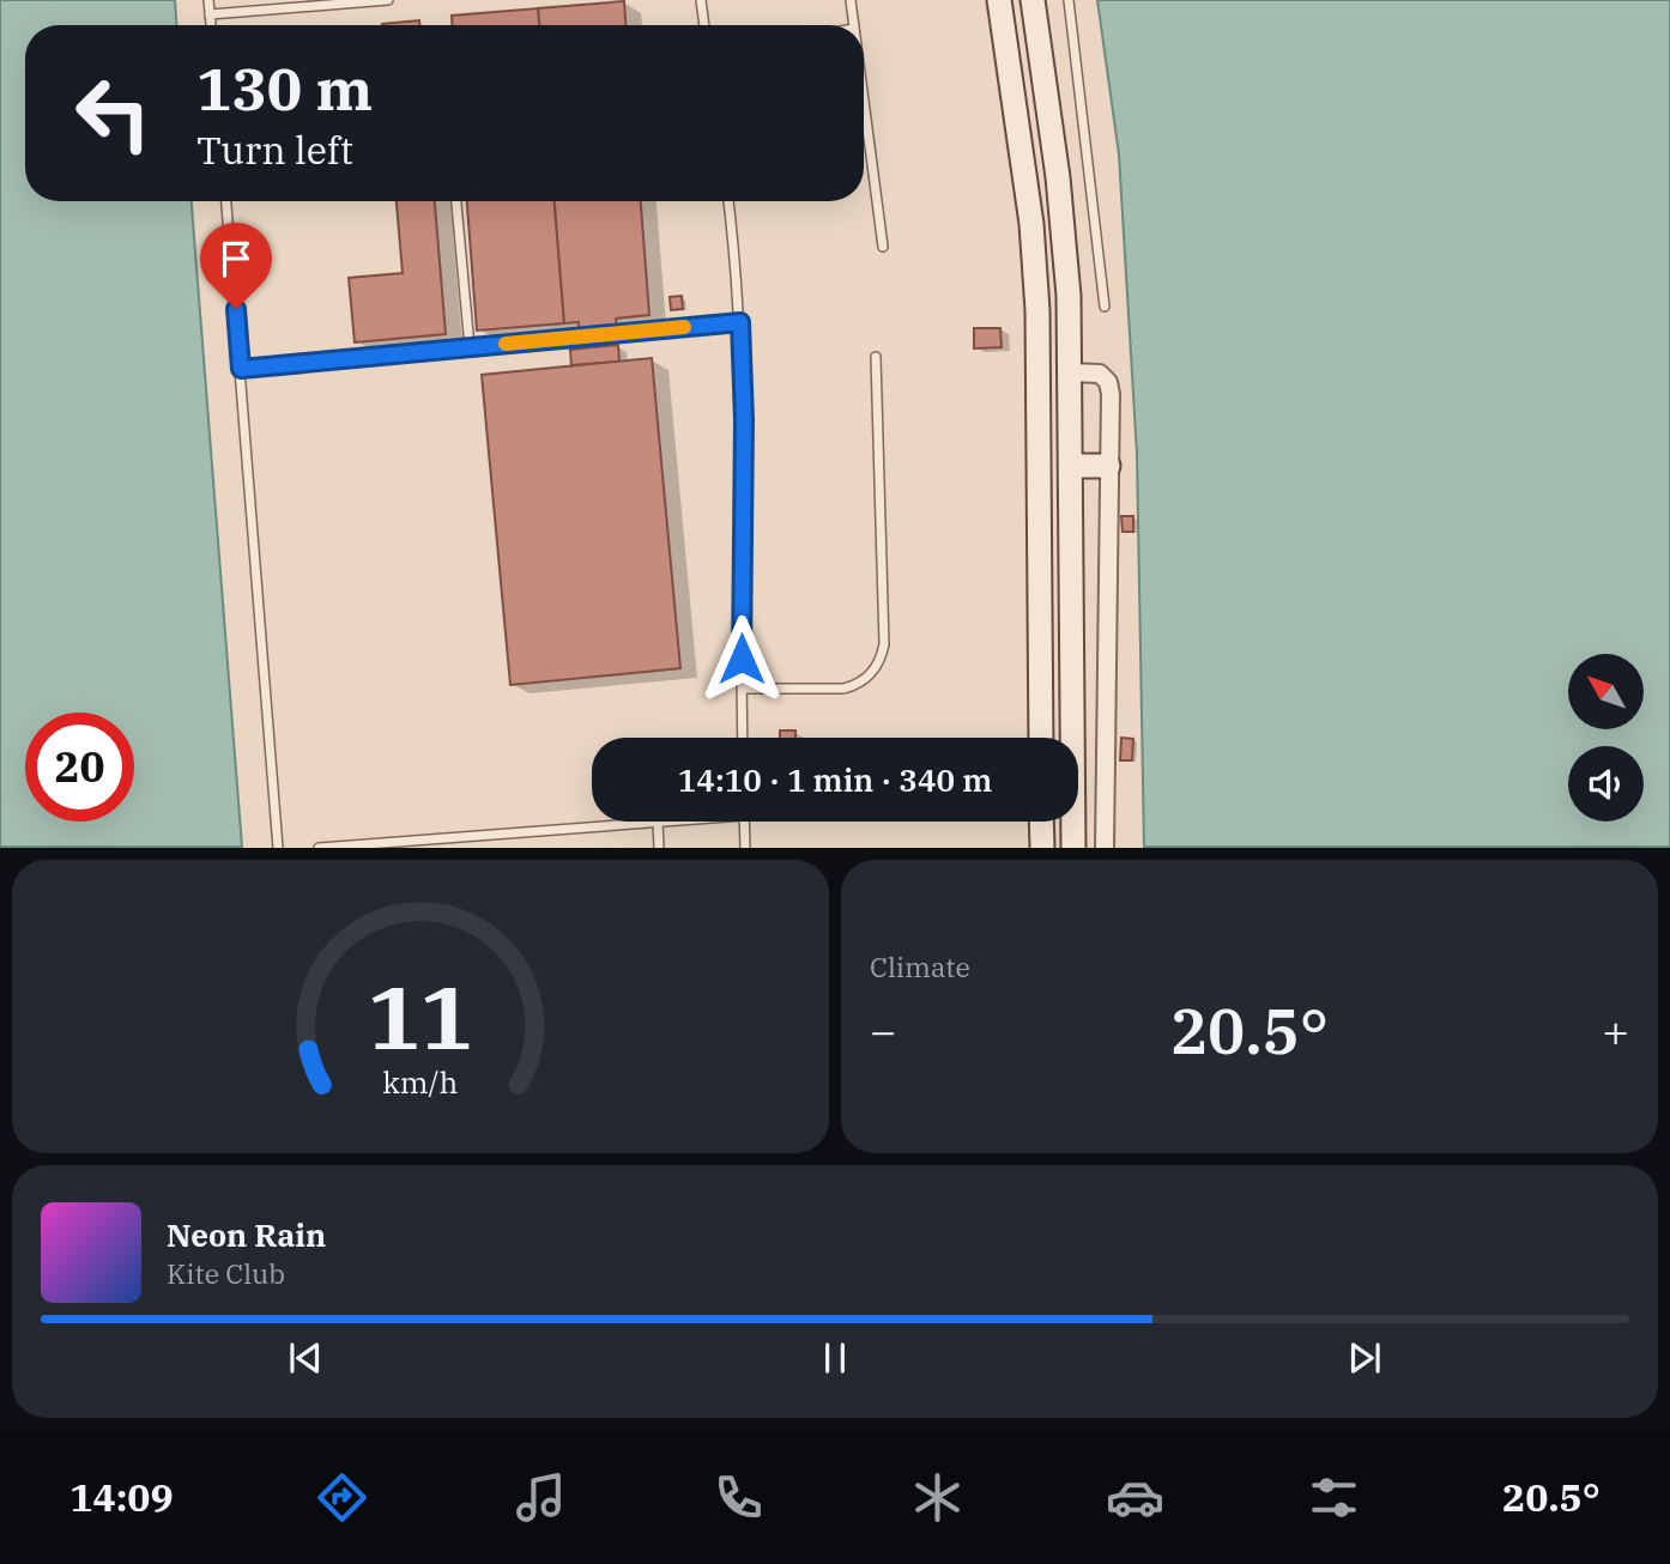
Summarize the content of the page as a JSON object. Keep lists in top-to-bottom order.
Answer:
{
  "north": "top left",
  "page": {
    "turn": ["130 m", "Turn left"],
    "limit": "20",
    "trip": "14:10 · 1 min · 340 m",
    "tile": "Climate",
    "heat": ["−", "20.5°", "+"],
    "song": ["Neon Rain", "Kite Club"],
    "tabs": ["14:09", "20.5°"],
    "gauge": ["11", "km/h"]
  }
}
